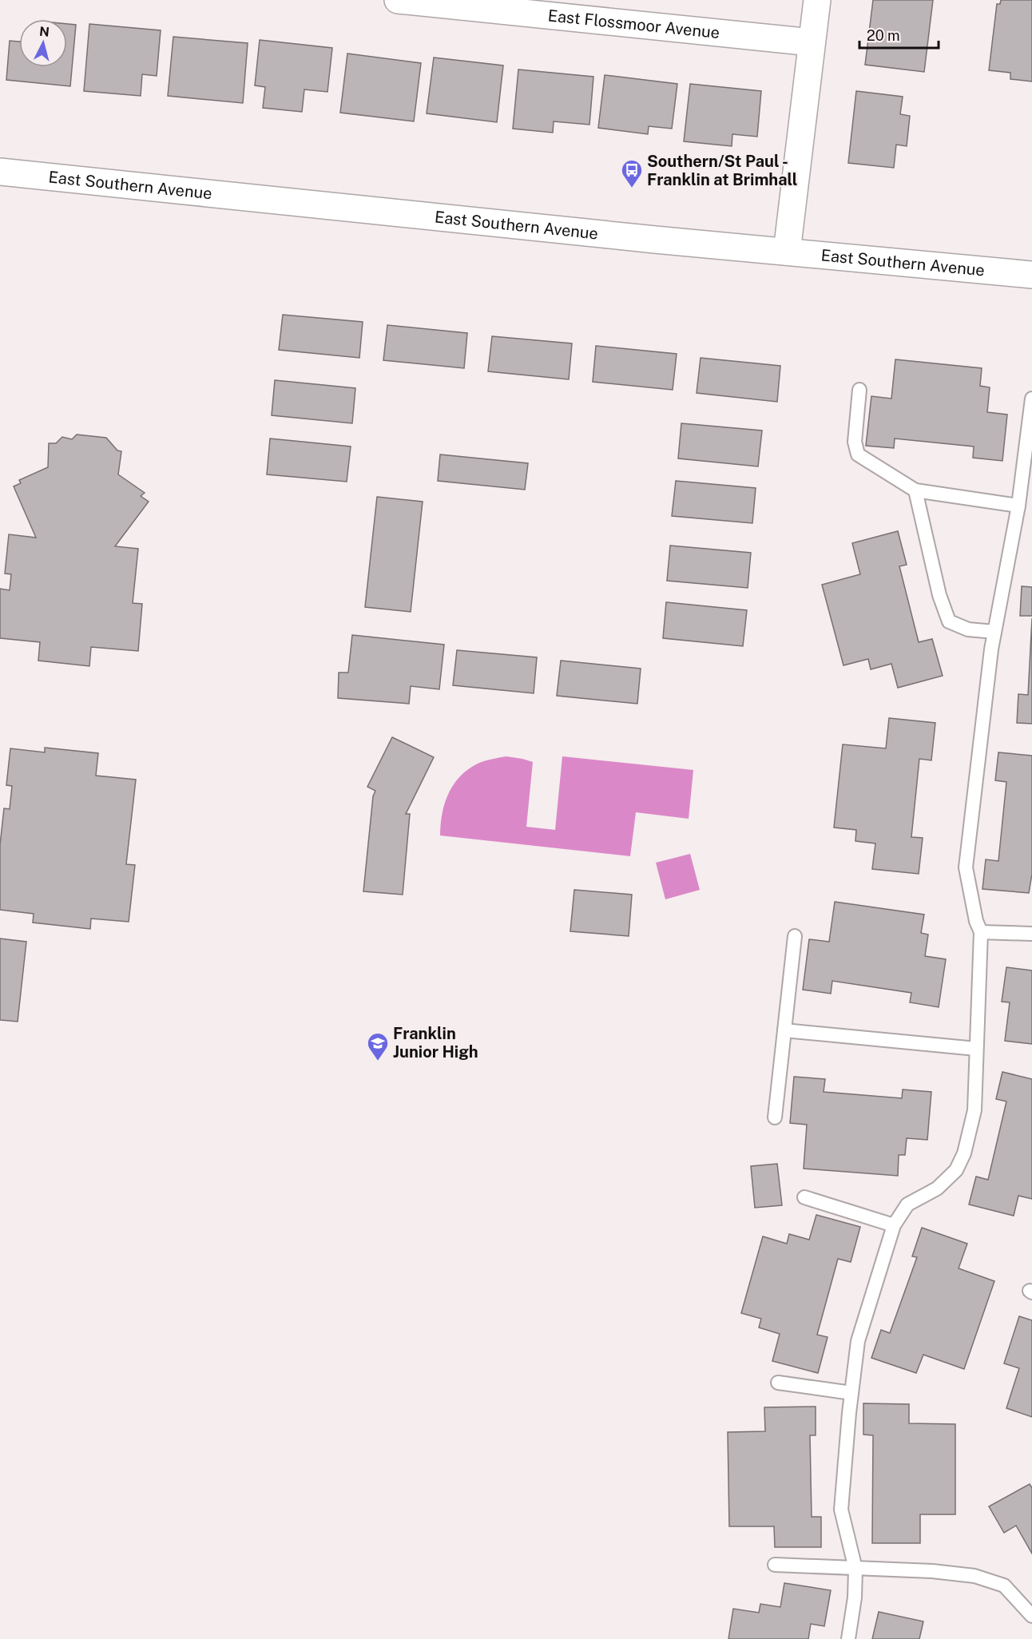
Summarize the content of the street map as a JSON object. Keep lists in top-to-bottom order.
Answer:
{
  "streets": {
    "main road": ["East Flossmoor Avenue", "East Southern Avenue"]
  },
  "places": {
    "bus stop": ["Southern/St Paul - Franklin at Brimhall"],
    "school or university": ["Franklin Junior High"]
  },
  "scale_bar": "20 m",
  "north": "top"
}
